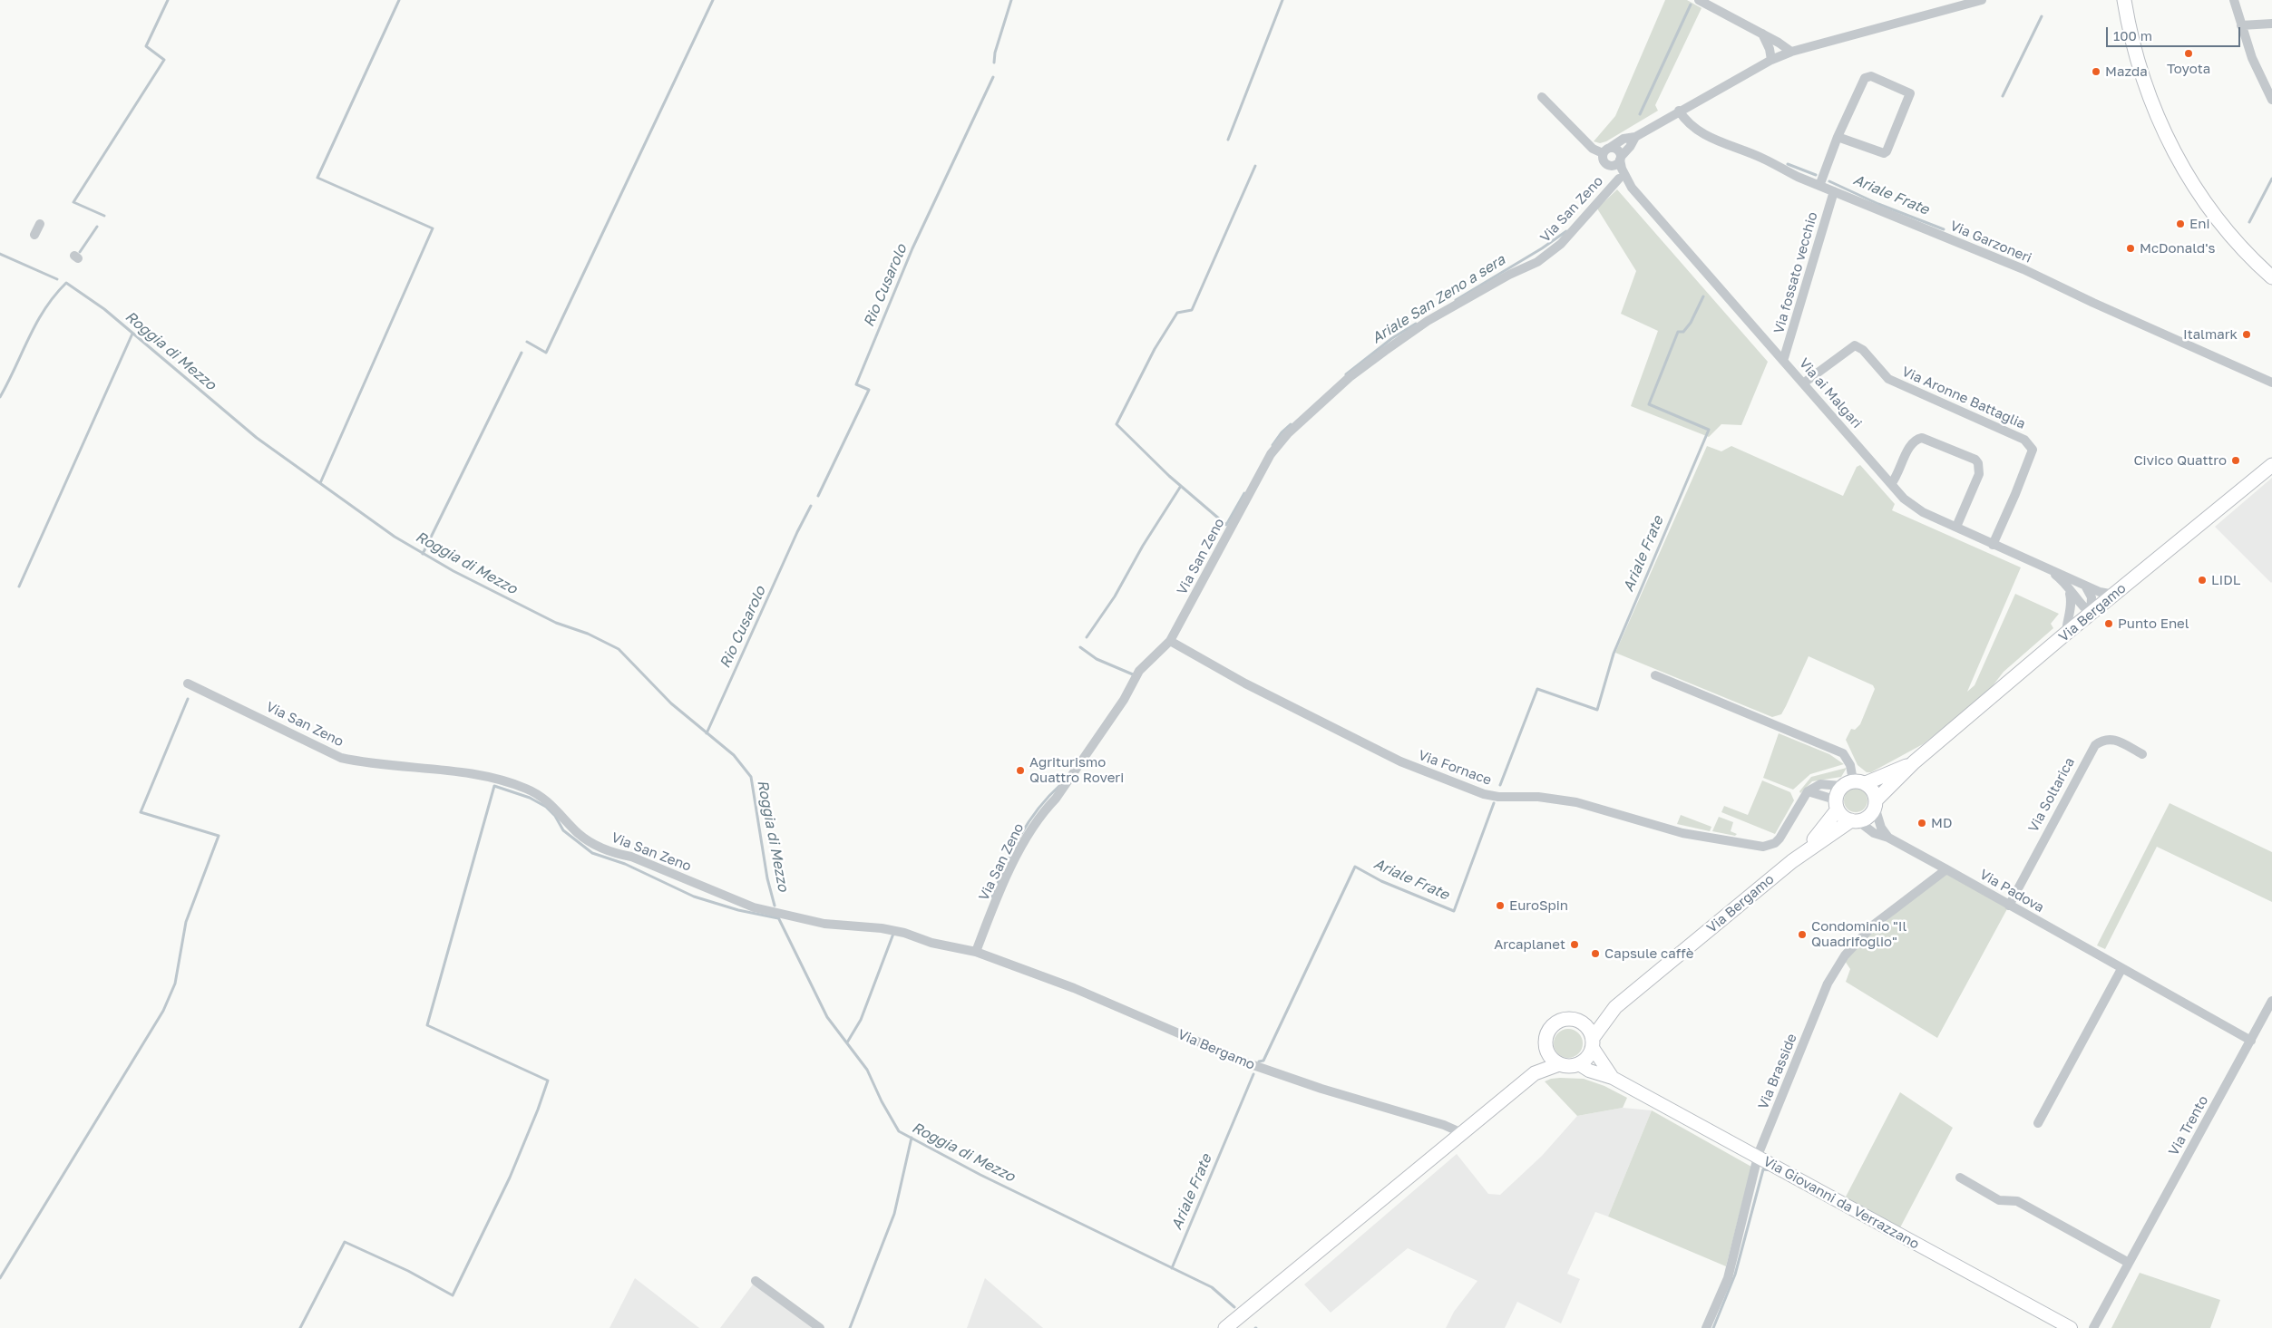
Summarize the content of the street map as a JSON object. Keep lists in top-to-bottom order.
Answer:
{
  "streets": {
    "main road": ["Via Bergamo"],
    "street": [
      "Via San Zeno",
      "Via Garzoneri",
      "Via fossato vecchio",
      "Via ai Malgari",
      "Via Aronne Battaglia",
      "Via Fornace",
      "Via Soltarica",
      "Via Padova",
      "Via Brasside",
      "Via Trento",
      "Via Giovanni da Verrazzano"
    ]
  },
  "crossings": [
    ["Via San Zeno", "Via Bergamo"],
    ["Via San Zeno", "Via Fornace"],
    ["Via Garzoneri", "Via fossato vecchio"],
    ["Via fossato vecchio", "Via ai Malgari"],
    ["Via ai Malgari", "Via Aronne Battaglia"],
    ["Via ai Malgari", "Via Bergamo"],
    ["Via Bergamo", "Via Padova"],
    ["Via Bergamo", "Via Giovanni da Verrazzano"],
    ["Via Soltarica", "Via Padova"],
    ["Via Padova", "Via Brasside"],
    ["Via Padova", "Via Trento"],
    ["Via Brasside", "Via Giovanni da Verrazzano"]
  ],
  "water": [
    "Ariale Frate",
    "Rio Cusarolo",
    "Ariale San Zeno a sera",
    "Roggia di Mezzo"
  ],
  "places": [
    "Toyota",
    "Mazda",
    "Eni",
    "McDonald's",
    "Italmark",
    "Civico Quattro",
    "LIDL",
    "Punto Enel",
    "Agriturismo Quattro Roveri",
    "MD",
    "EuroSpin",
    "Condominio \"Il Quadrifoglio\"",
    "Arcaplanet",
    "Capsule caffè"
  ],
  "scale_bar": "100 m"
}
